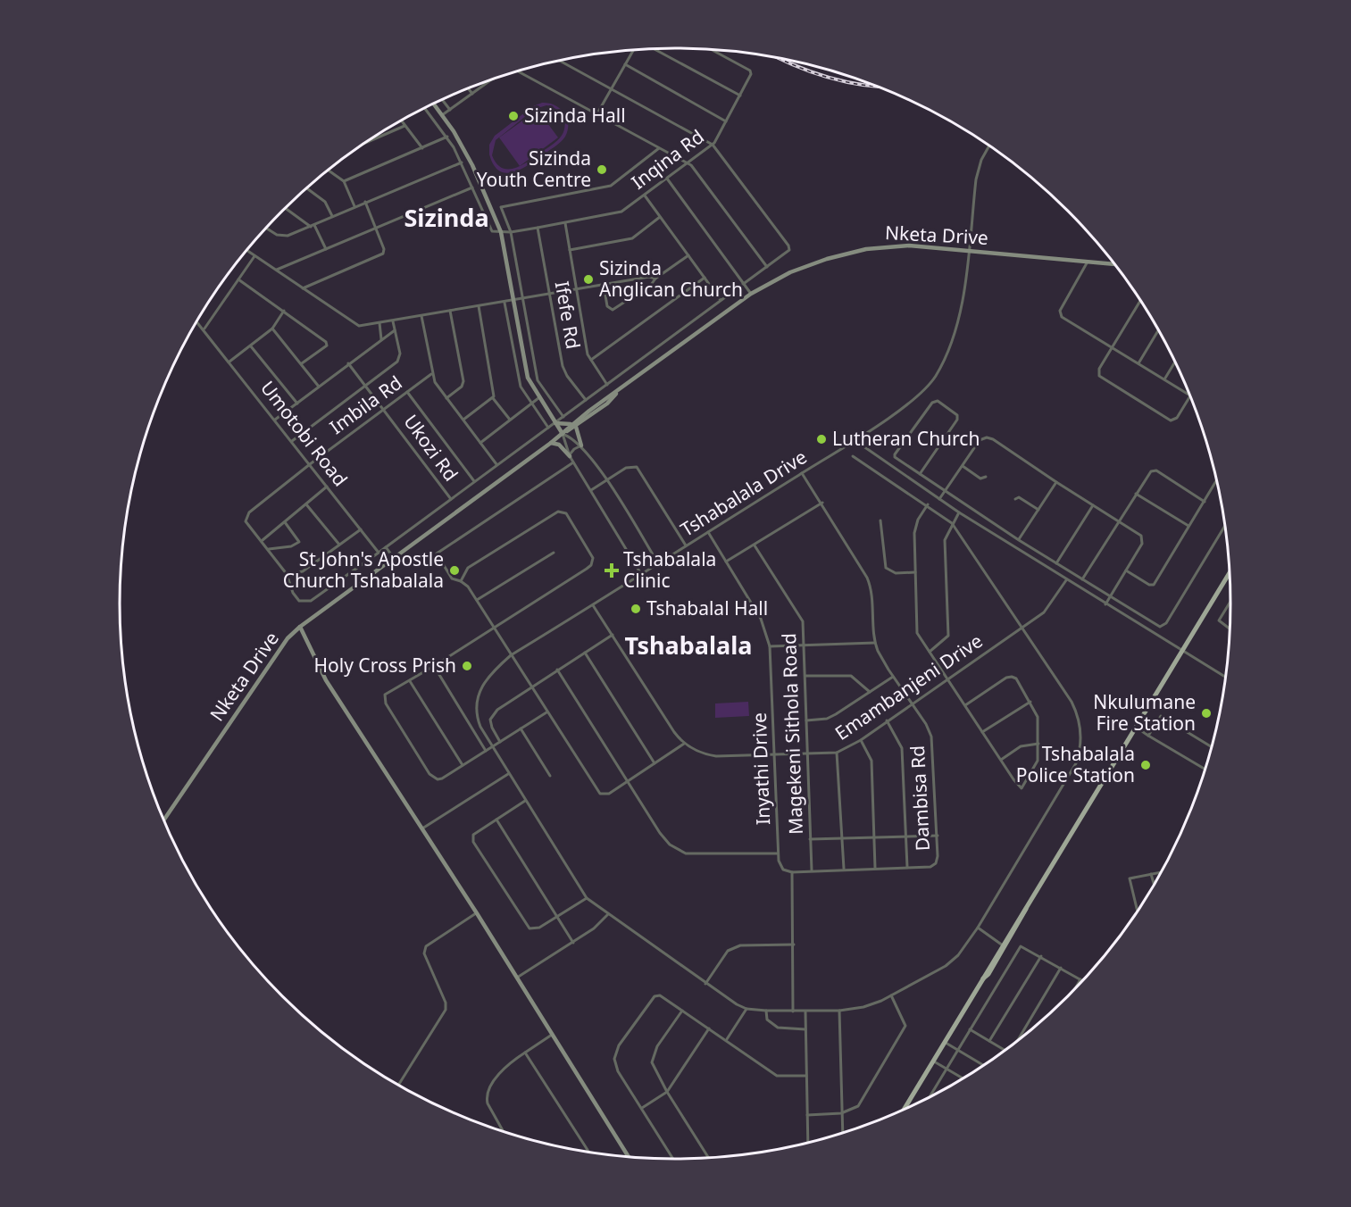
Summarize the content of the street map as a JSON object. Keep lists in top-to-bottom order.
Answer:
{
  "streets": {
    "street": [
      "Inqina Rd",
      "Nketa Drive",
      "Ifefe Rd",
      "Imbila Rd",
      "Umotobi Road",
      "Ukozi Rd",
      "Tshabalala Drive",
      "Emambanjeni Drive",
      "Magekeni Sithola Road",
      "Inyathi Drive",
      "Dambisa Rd"
    ]
  },
  "crossings": [
    ["Inqina Rd", "Ifefe Rd"],
    ["Nketa Drive", "Tshabalala Drive"],
    ["Imbila Rd", "Umotobi Road"],
    ["Imbila Rd", "Ukozi Rd"],
    ["Tshabalala Drive", "Emambanjeni Drive"],
    ["Tshabalala Drive", "Inyathi Drive"],
    ["Emambanjeni Drive", "Magekeni Sithola Road"],
    ["Emambanjeni Drive", "Inyathi Drive"],
    ["Emambanjeni Drive", "Dambisa Rd"]
  ],
  "districts": ["Sizinda", "Tshabalala"],
  "places": {
    "other": [
      "Sizinda Hall",
      "Sizinda Youth Centre",
      "Sizinda Anglican Church",
      "Lutheran Church",
      "St John's Apostle Church Tshabalala",
      "Tshabalal Hall",
      "Holy Cross Prish",
      "Nkulumane Fire Station",
      "Tshabalala Police Station"
    ],
    "health": ["Tshabalala Clinic"]
  }
}
